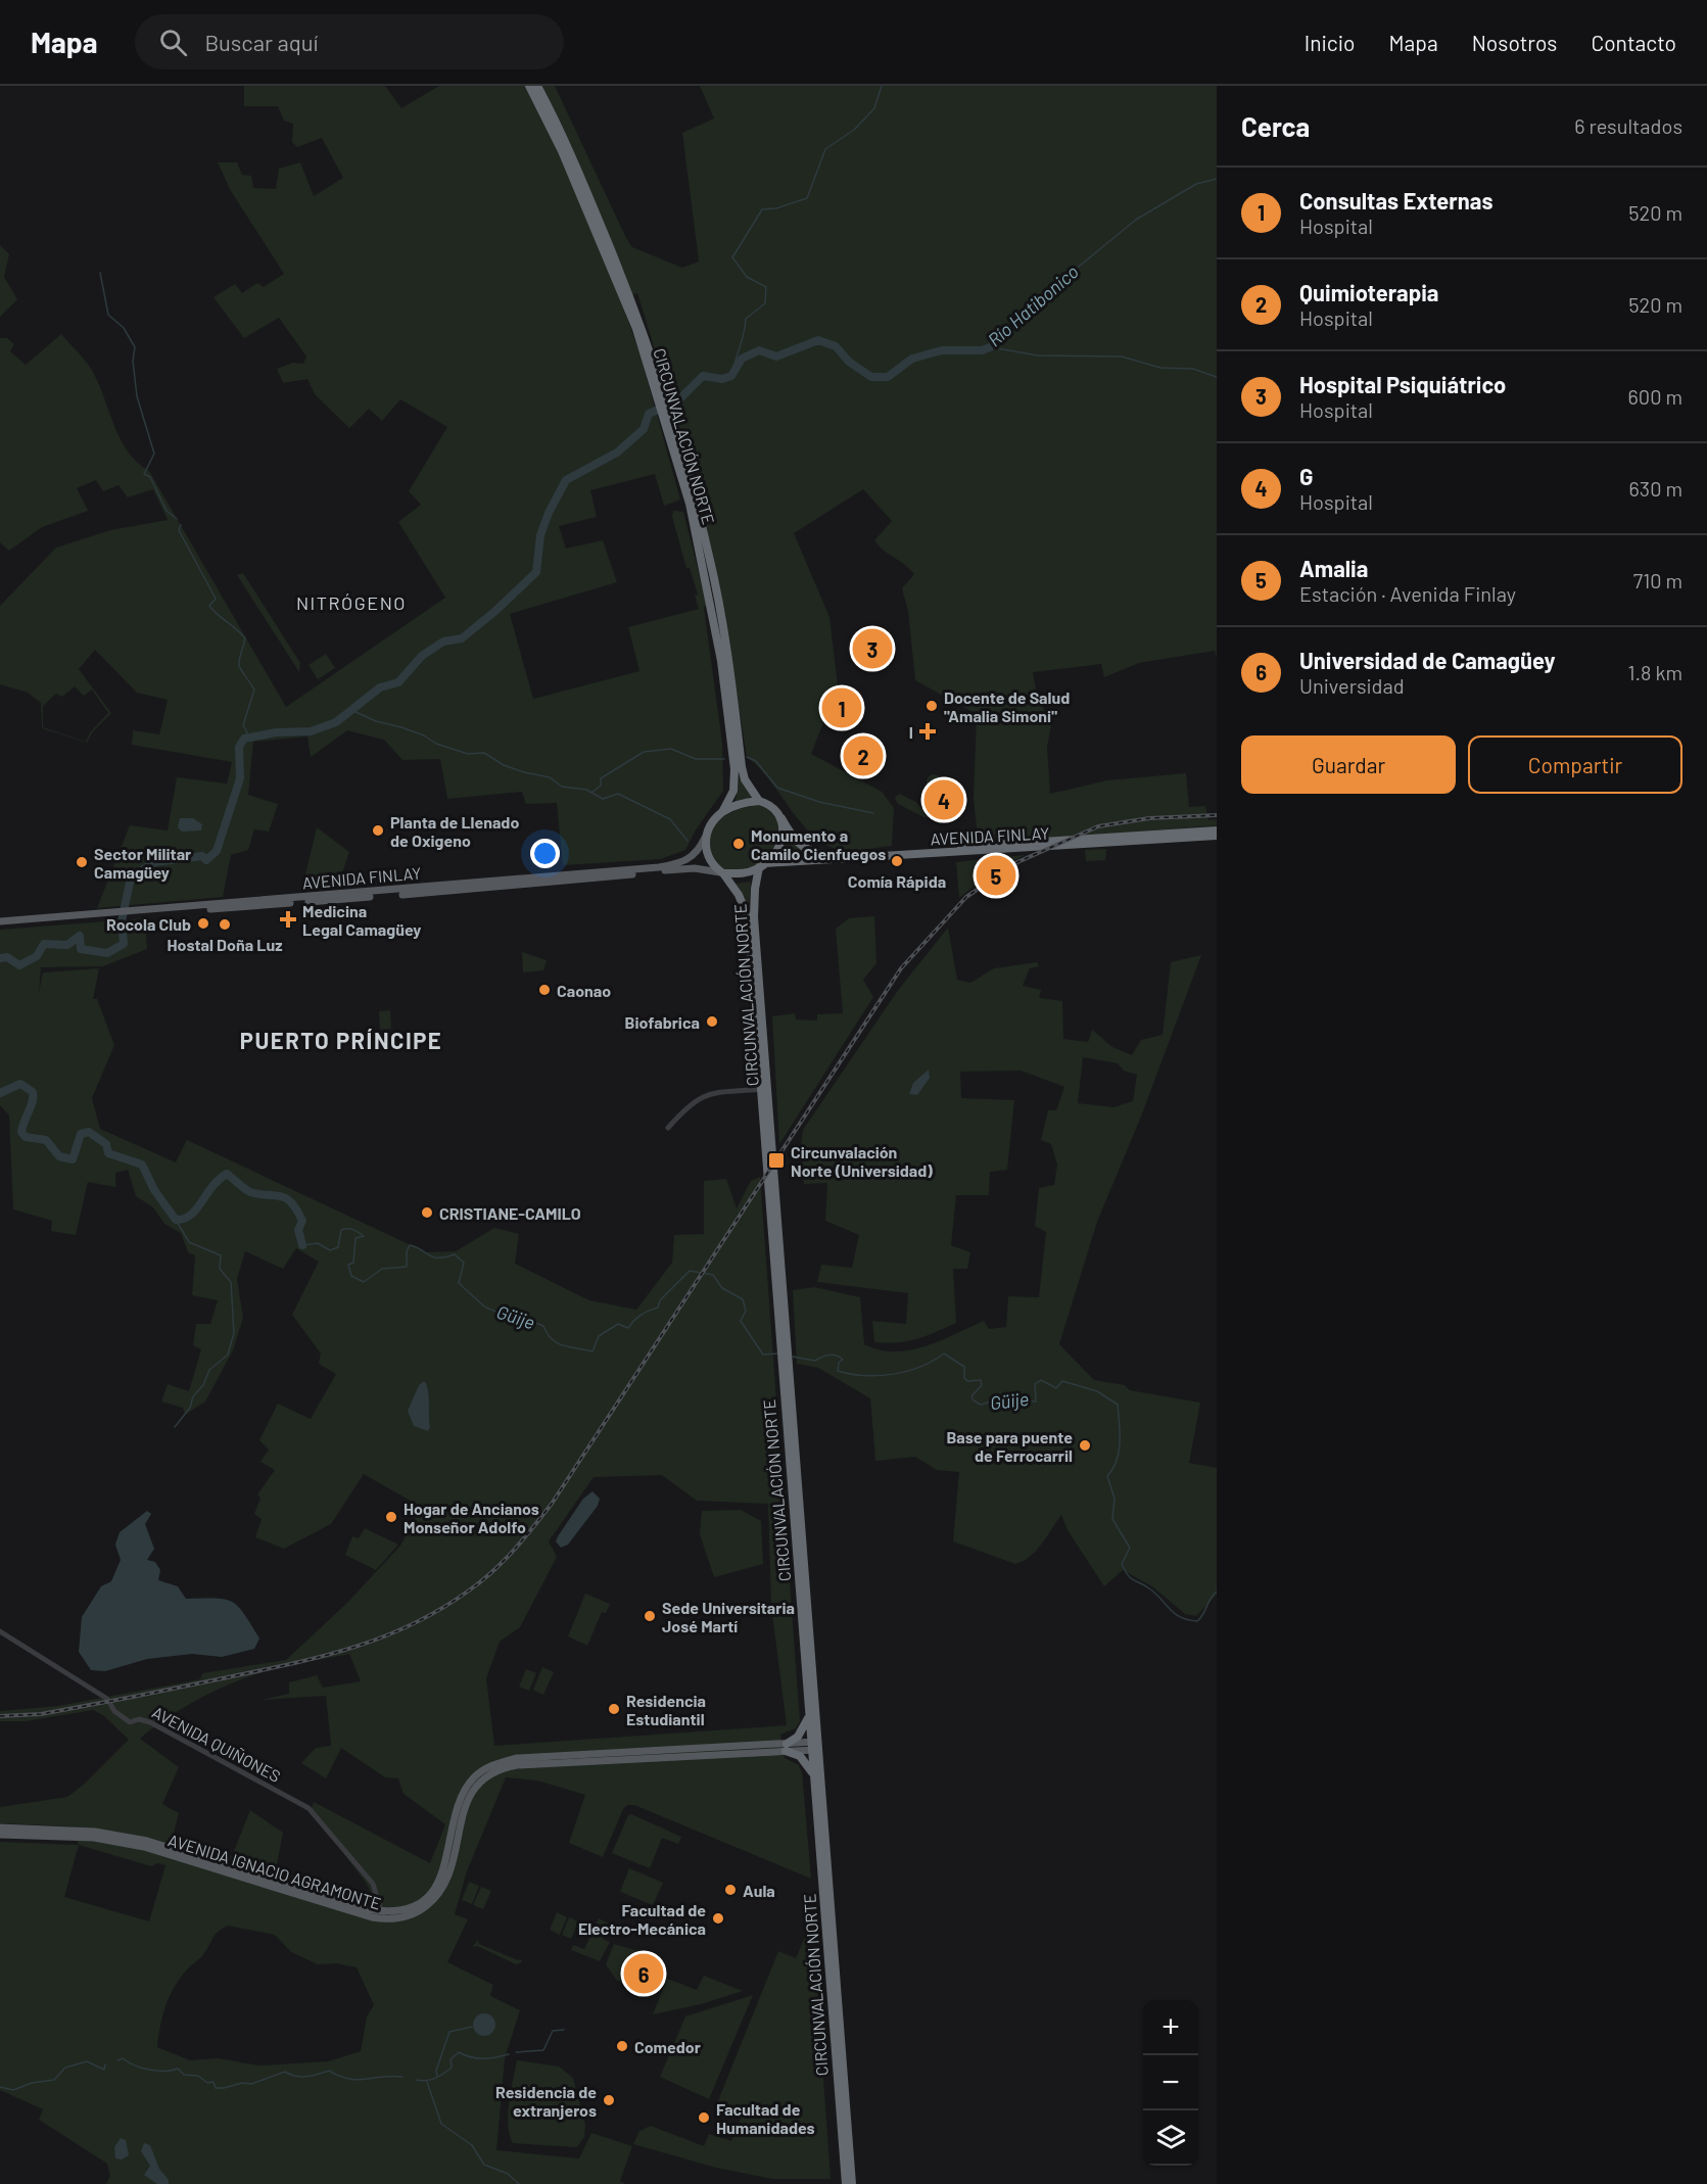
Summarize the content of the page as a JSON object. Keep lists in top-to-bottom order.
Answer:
{
  "streets": {
    "highway": ["CIRCUNVALACIÓN NORTE", "AVENIDA FINLAY"],
    "main road": ["AVENIDA IGNACIO AGRAMONTE"],
    "street": ["AVENIDA QUIÑONES"]
  },
  "crossings": [
    ["CIRCUNVALACIÓN NORTE", "AVENIDA FINLAY"],
    ["CIRCUNVALACIÓN NORTE", "AVENIDA IGNACIO AGRAMONTE"],
    ["AVENIDA QUIÑONES", "AVENIDA IGNACIO AGRAMONTE"]
  ],
  "districts": ["NITRÓGENO", "PUERTO PRÍNCIPE"],
  "water": ["Río Hatibonico", "Güije"],
  "places": {
    "other": [
      "Docente de Salud \"Amalia Simoni\"",
      "Planta de Llenado de Oxigeno",
      "Monumento a Camilo Cienfuegos",
      "Comía Rápida",
      "Sector Militar Camagüey",
      "Rocola Club",
      "Hostal Doña Luz",
      "Caonao",
      "Biofabrica",
      "CRISTIANE-CAMILO",
      "Base para puente de Ferrocarril",
      "Hogar de Ancianos Monseñor Adolfo",
      "Sede Universitaria José Martí",
      "Residencia Estudiantil",
      "Aula",
      "Facultad de Electro-Mecánica",
      "Comedor",
      "Residencia de extranjeros",
      "Facultad de Humanidades"
    ],
    "health": ["I", "Medicina Legal Camagüey"],
    "transit": ["Circunvalación Norte (Universidad)"]
  },
  "page": {
    "header": "Mapa",
    "search": "Buscar aquí",
    "nav": [
      "Inicio",
      "Mapa",
      "Nosotros",
      "Contacto"
    ],
    "heading": ["Cerca", "6 resultados"],
    "list": [
      {
        "mark": "1",
        "name": "Consultas Externas",
        "note": "Hospital",
        "value": "520 m"
      },
      {
        "mark": "2",
        "name": "Quimioterapia",
        "note": "Hospital",
        "value": "520 m"
      },
      {
        "mark": "3",
        "name": "Hospital Psiquiátrico",
        "note": "Hospital",
        "value": "600 m"
      },
      {
        "mark": "4",
        "name": "G",
        "note": "Hospital",
        "value": "630 m"
      },
      {
        "mark": "5",
        "name": "Amalia",
        "note": "Estación · Avenida Finlay",
        "value": "710 m"
      },
      {
        "mark": "6",
        "name": "Universidad de Camagüey",
        "note": "Universidad",
        "value": "1.8 km"
      }
    ],
    "pins": [
      "3",
      "1",
      "2",
      "4",
      "5",
      "6"
    ],
    "buttons": ["Guardar", "Compartir"],
    "map_buttons": ["+", "−"]
  }
}
